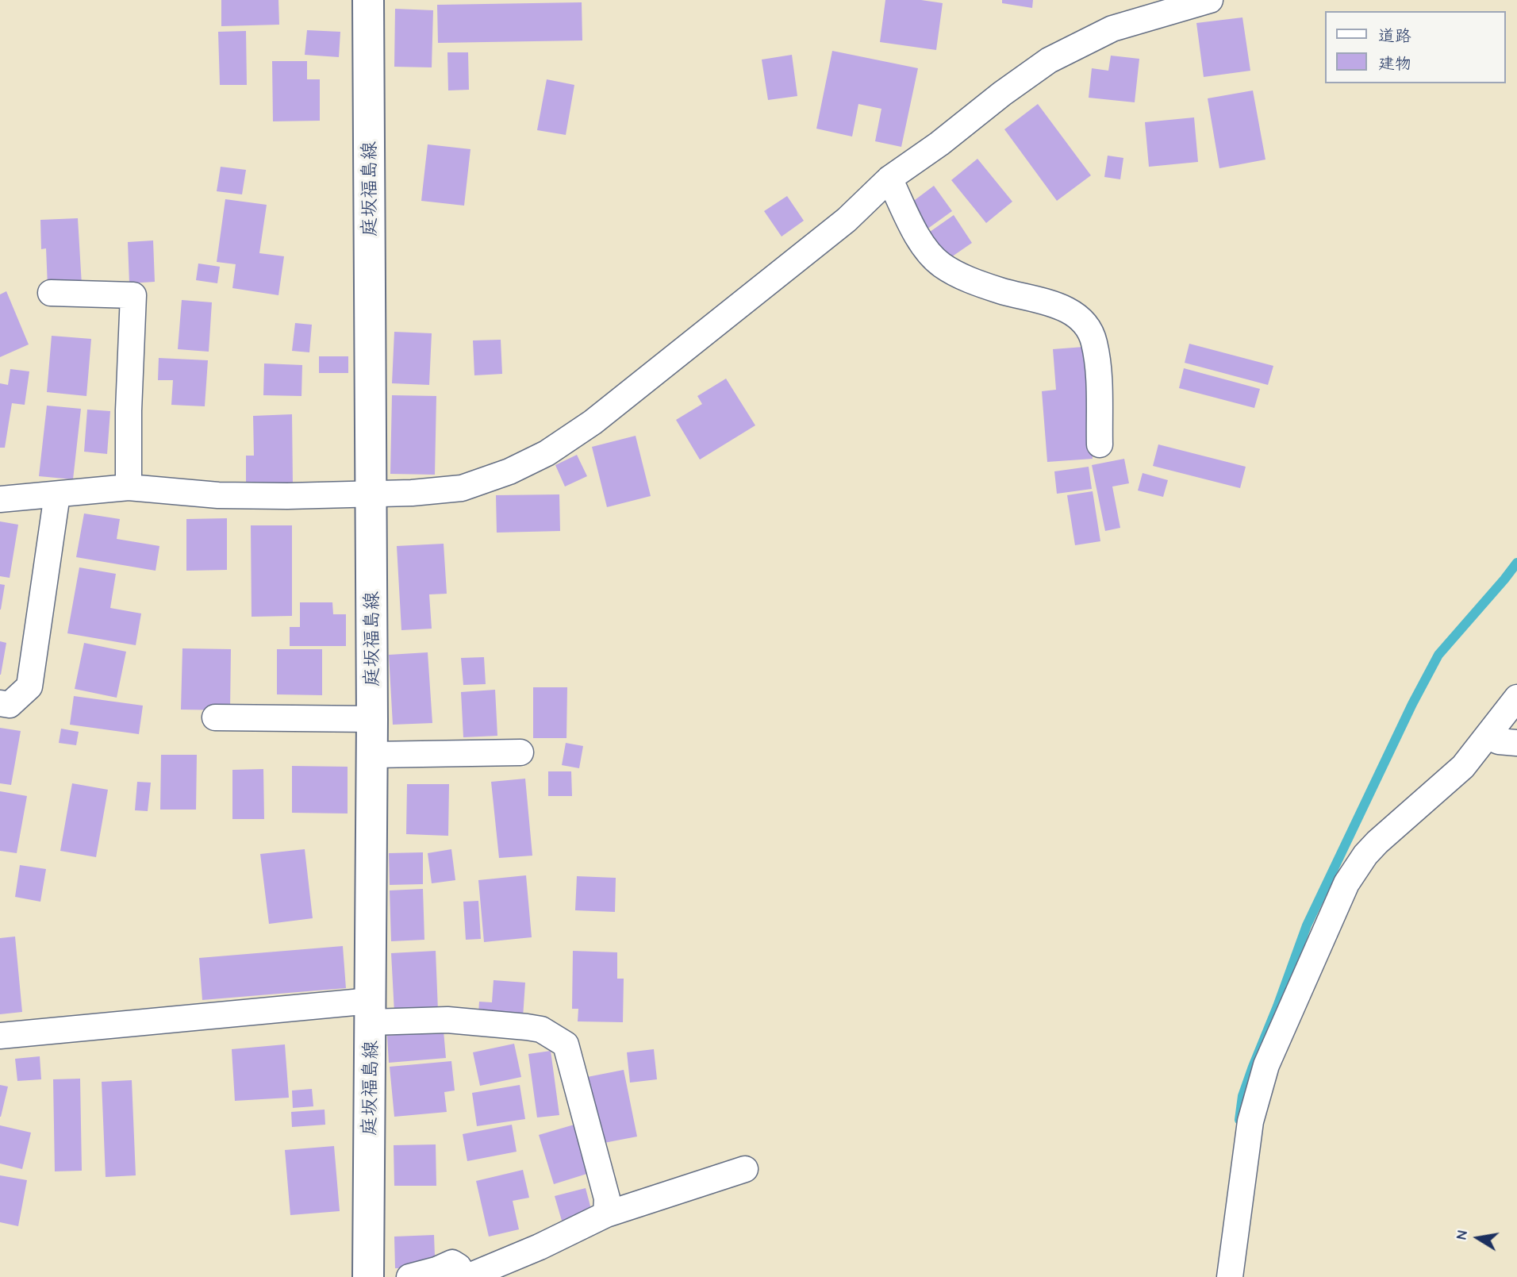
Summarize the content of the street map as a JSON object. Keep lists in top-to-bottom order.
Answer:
{
  "streets": {
    "main road": ["庭坂福島線"]
  },
  "legend": ["道路", "建物"],
  "north": "left"
}
